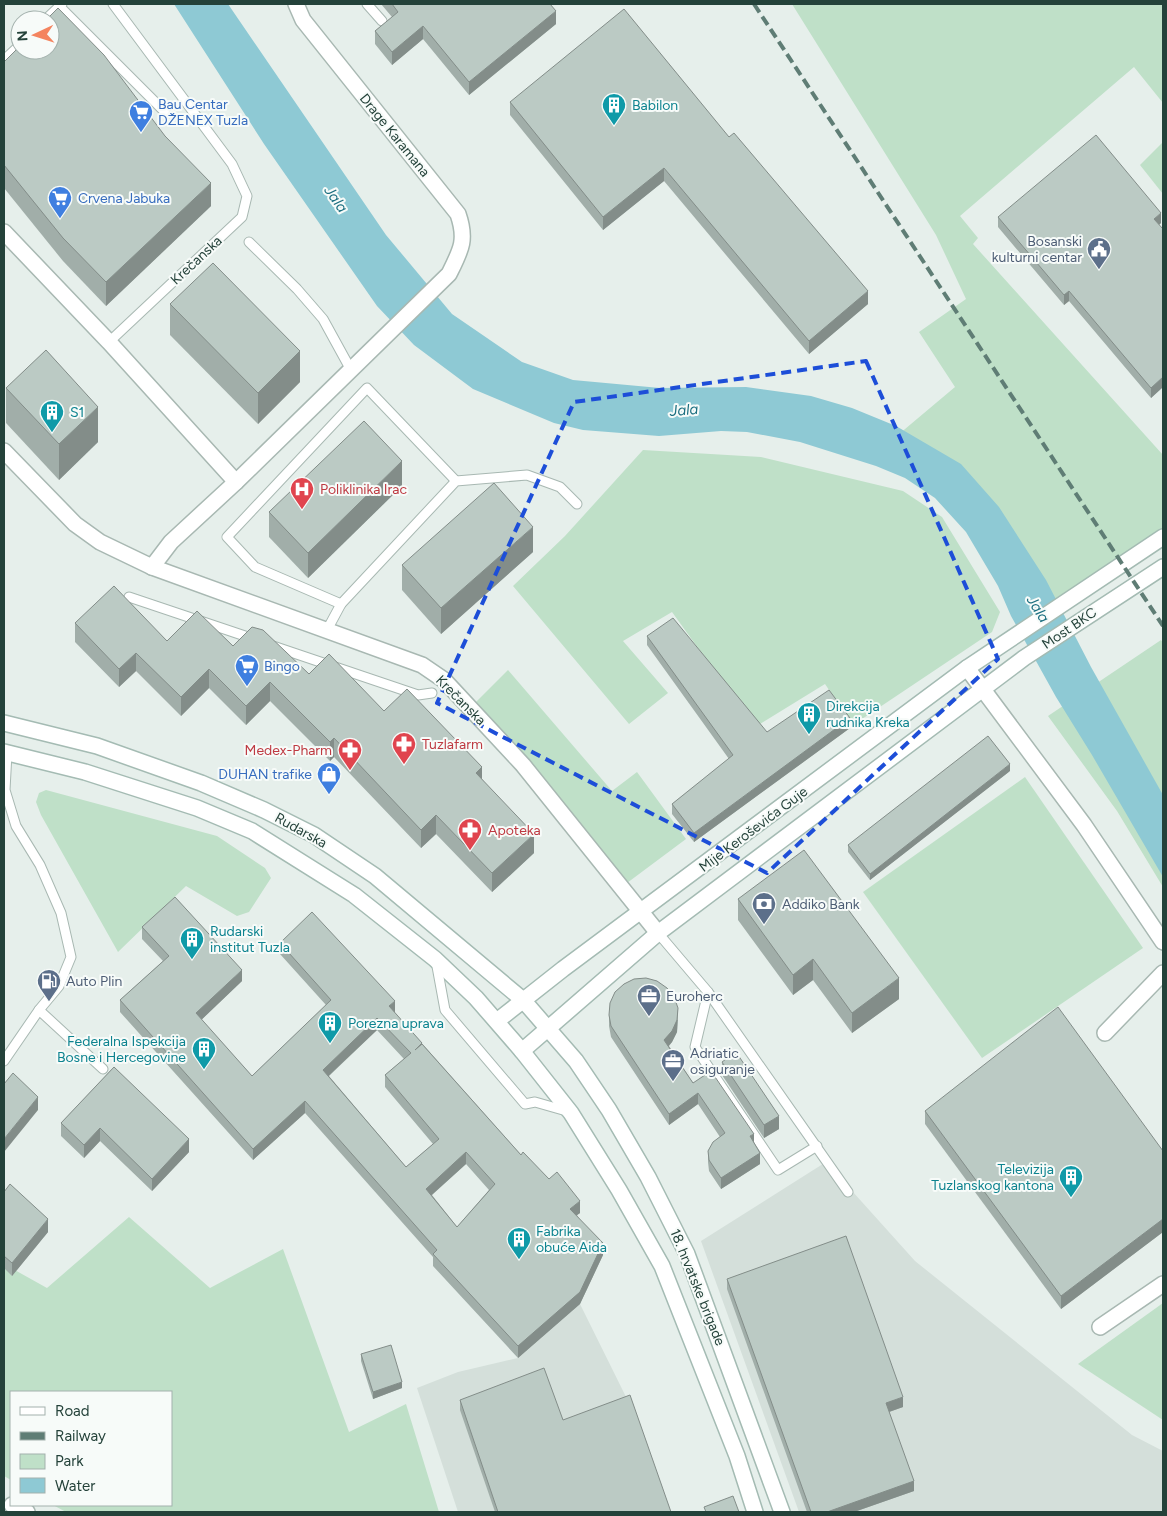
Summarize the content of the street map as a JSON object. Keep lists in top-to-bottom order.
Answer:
{
  "streets": {
    "main road": [
      "Drage Karamana",
      "Krečanska",
      "Most BKC",
      "Mije Keroševića Guje",
      "Rudarska",
      "18. hrvatske brigade"
    ]
  },
  "crossings": [
    ["Krečanska", "Mije Keroševića Guje"],
    ["Most BKC", "Mije Keroševića Guje"],
    ["Mije Keroševića Guje", "Rudarska"],
    ["Mije Keroševića Guje", "18. hrvatske brigade"],
    ["Rudarska", "18. hrvatske brigade"]
  ],
  "water": ["Jala"],
  "places": {
    "building": [
      "Babilon",
      "S1",
      "Direkcija rudnika Kreka",
      "Rudarski institut Tuzla",
      "Porezna uprava",
      "Federalna Ispekcija Bosne i Hercegovine",
      "Televizija Tuzlanskog kantona",
      "Fabrika obuće Aida"
    ],
    "supermarket": ["Bau Centar DŽENEX Tuzla", "Crvena Jabuka", "Bingo"],
    "public building": ["Bosanski kulturni centar"],
    "hospital": ["Poliklinika Irac"],
    "pharmacy": ["Tuzlafarm", "Medex-Pharm", "Apoteka"],
    "shop": ["DUHAN trafike"],
    "bank": ["Addiko Bank"],
    "fuel station": ["Auto Plin"],
    "office": ["Euroherc", "Adriatic osiguranje"]
  },
  "legend": [
    "Road",
    "Railway",
    "Park",
    "Water"
  ],
  "north": "left"
}
